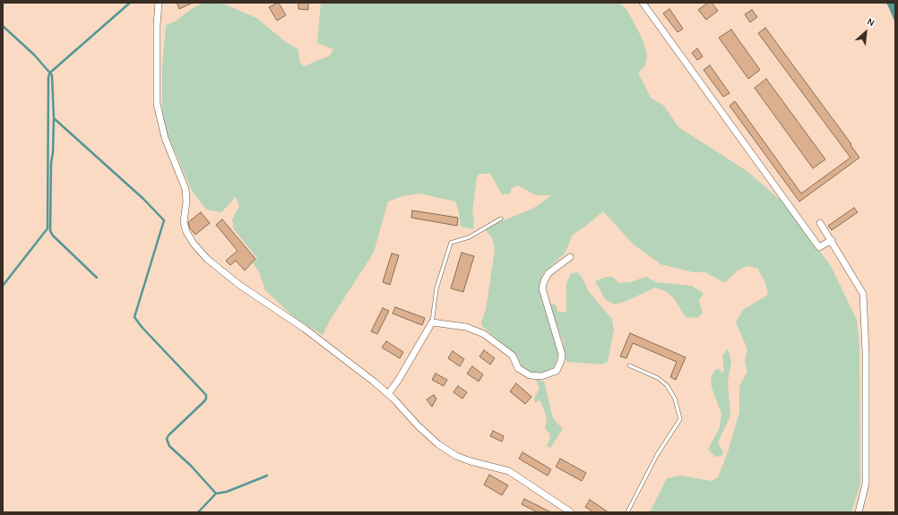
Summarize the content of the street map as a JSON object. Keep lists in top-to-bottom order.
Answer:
{
  "north": "top right"
}
